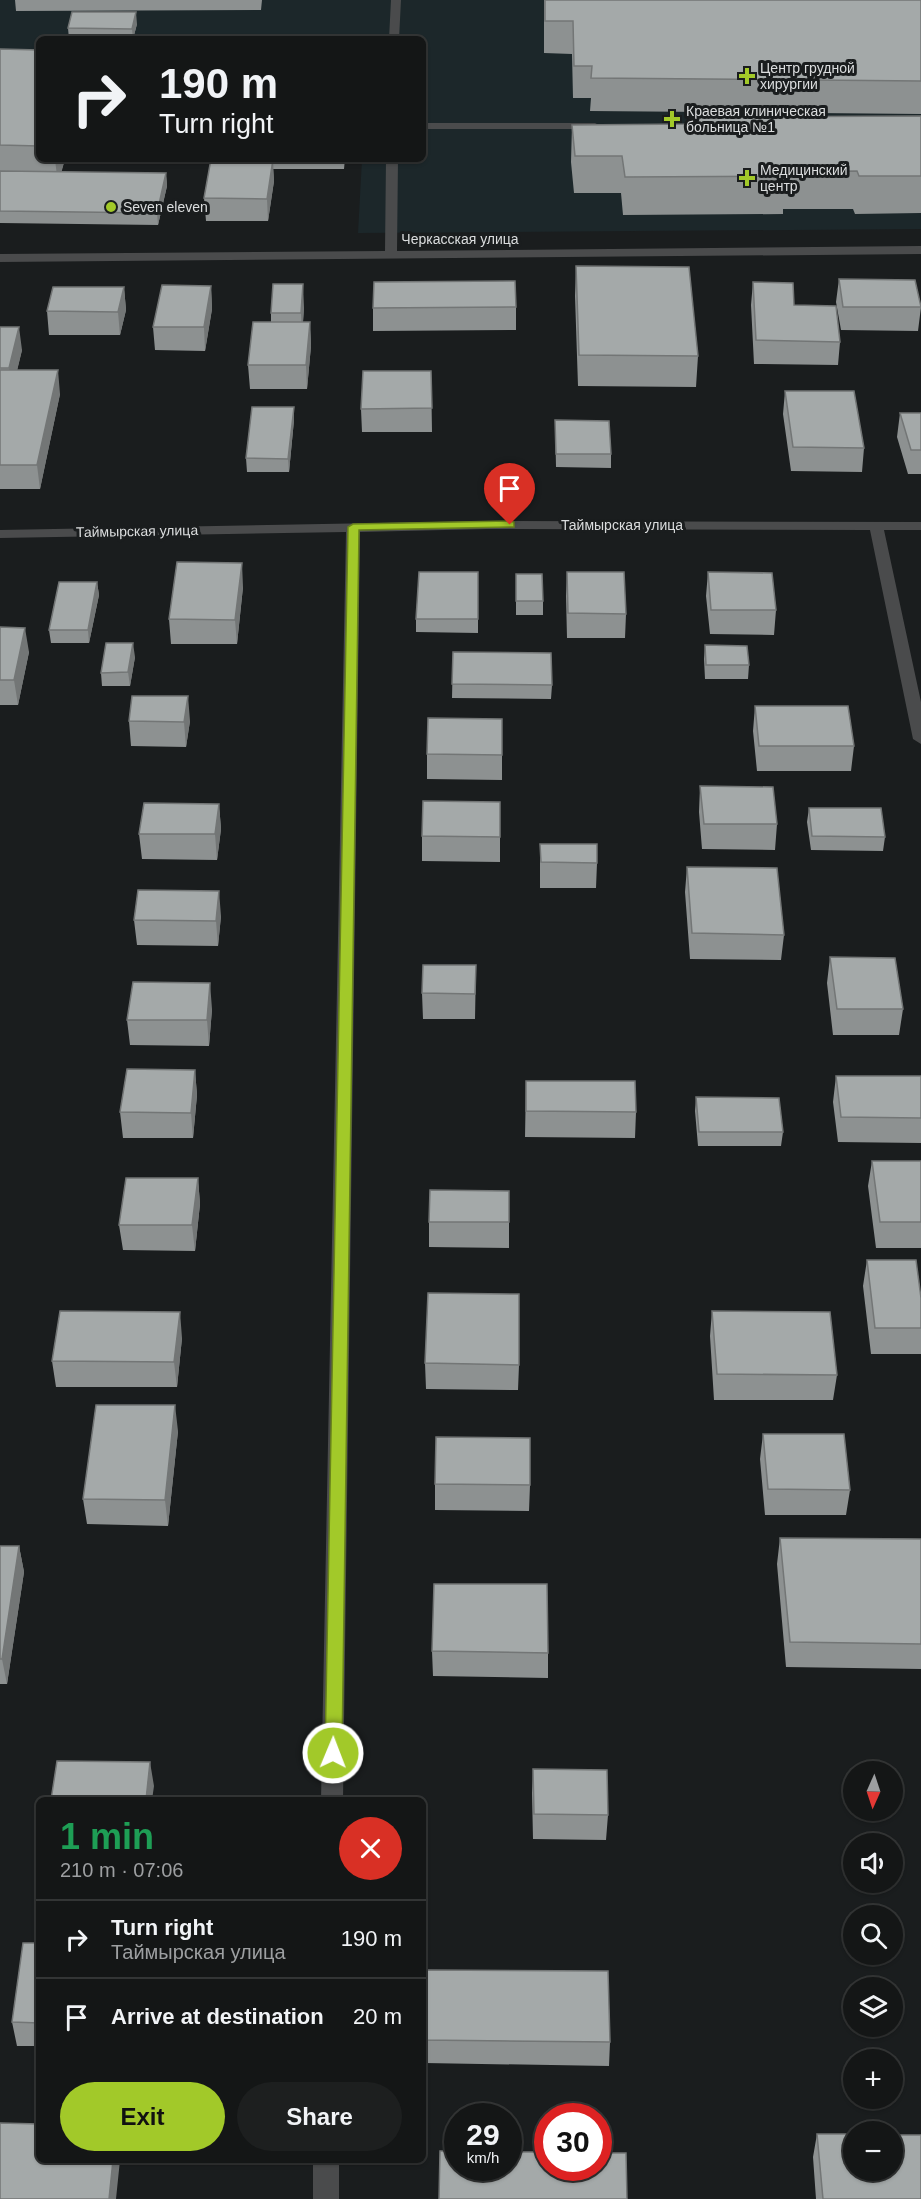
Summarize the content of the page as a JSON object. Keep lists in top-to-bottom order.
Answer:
{
  "streets": {
    "street": ["Черкасская улица", "Таймырская улица"]
  },
  "places": {
    "health": ["Центр грудной хирургии", "Краевая клиническая больница №1", "Медицинский центр"],
    "other": ["Seven eleven"]
  },
  "north": "bottom",
  "page": {
    "turn": ["190 m", "Turn right"],
    "map_buttons": ["+", "−"],
    "heading": ["1 min", "210 m · 07:06"],
    "list": [
      {
        "name": "Turn right",
        "note": "Таймырская улица",
        "value": "190 m"
      },
      {
        "name": "Arrive at destination",
        "value": "20 m"
      }
    ],
    "buttons": ["Exit", "Share"],
    "speed": "29 km/h",
    "limit": "30"
  }
}
